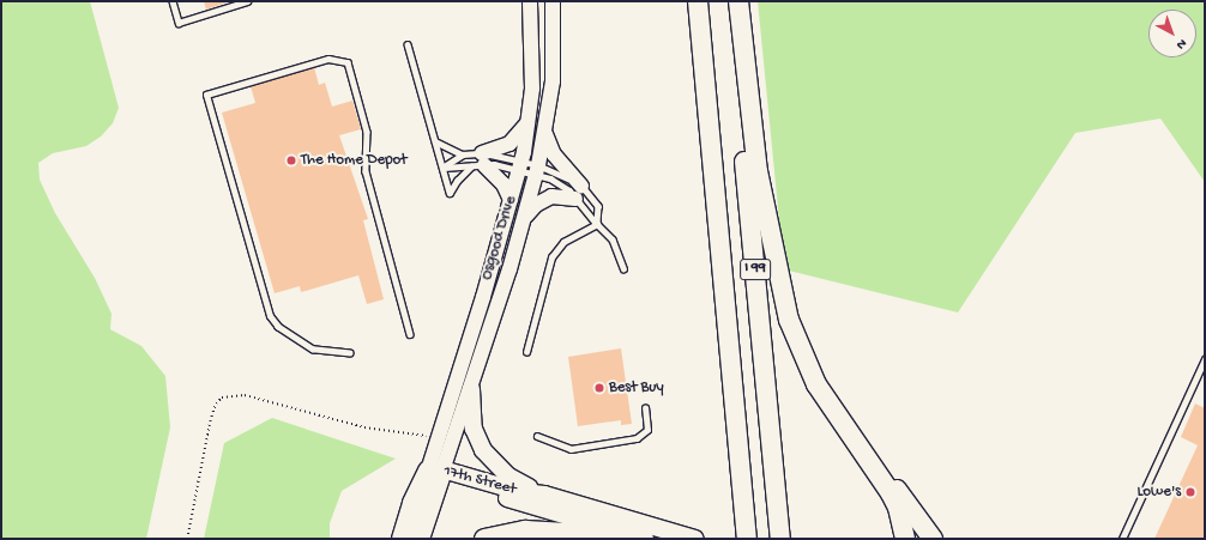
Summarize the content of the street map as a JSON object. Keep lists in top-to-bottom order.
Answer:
{
  "streets": {
    "highway": ["I 99"],
    "main road": ["Osgood Drive", "17th Street"]
  },
  "crossings": [
    ["Osgood Drive", "17th Street"]
  ],
  "places": ["The Home Depot", "Best Buy", "Lowe's"],
  "north": "bottom right"
}
